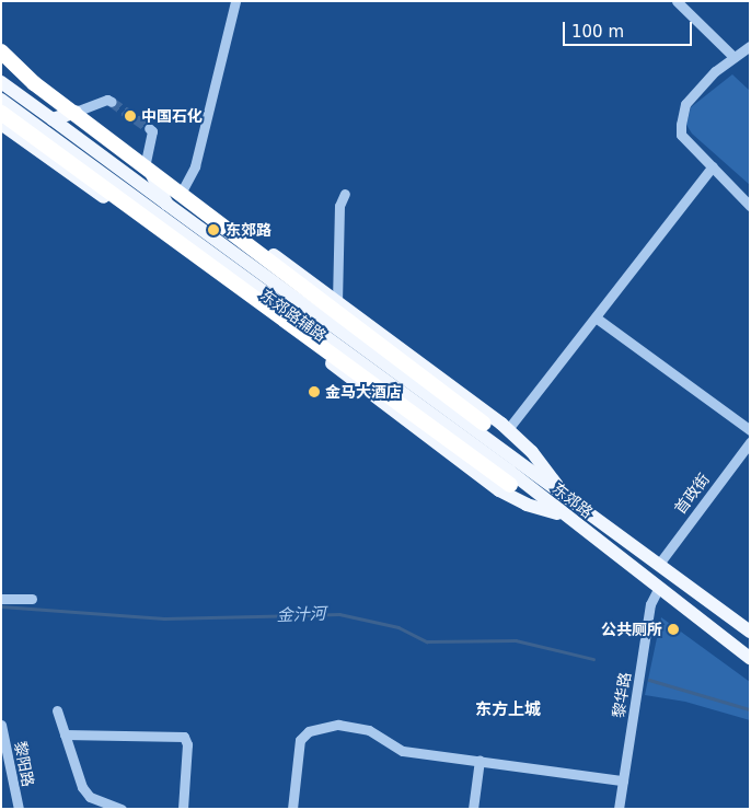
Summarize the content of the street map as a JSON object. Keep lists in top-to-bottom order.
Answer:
{
  "streets": {
    "main road": ["东郊路辅路", "东郊路"],
    "street": ["首政街", "黎华路", "黎阳路"]
  },
  "crossings": [
    ["东郊路辅路", "东郊路"],
    ["首政街", "东郊路"],
    ["东郊路", "黎华路"]
  ],
  "districts": ["东方上城"],
  "water": ["金汁河"],
  "places": [
    "中国石化",
    "东郊路",
    "金马大酒店",
    "公共厕所"
  ],
  "scale_bar": "100 m"
}
